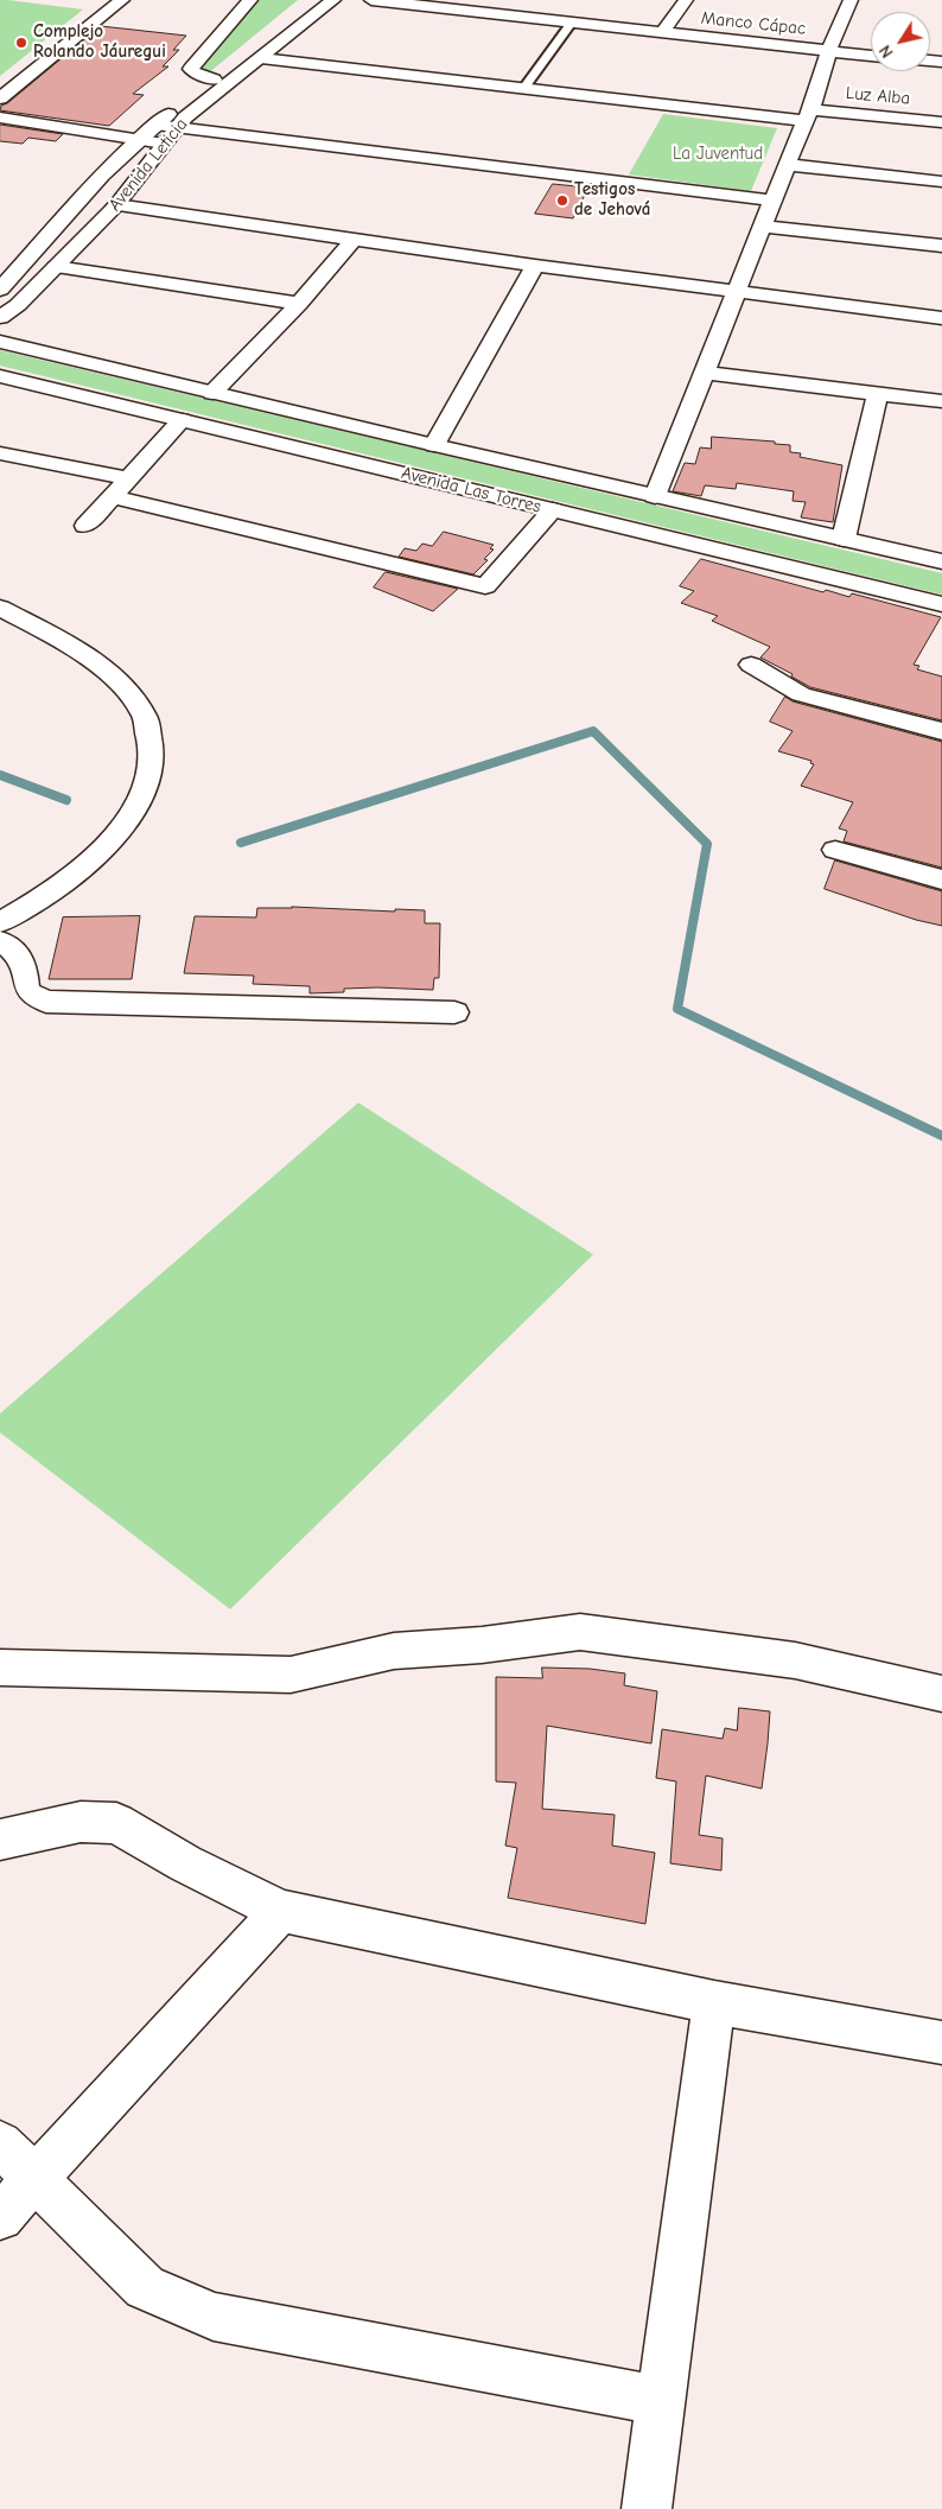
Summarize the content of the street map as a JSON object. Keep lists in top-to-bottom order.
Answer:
{
  "streets": {
    "street": [
      "Manco Cápac",
      "Luz Alba",
      "Avenida Leticia",
      "Avenida Las Torres"
    ]
  },
  "crossings": [
    ["Luz Alba", "Avenida Leticia"]
  ],
  "parks": ["La Juventud"],
  "places": ["Complejo Rolando Jáuregui", "Testigos de Jehová"],
  "north": "bottom left"
}
